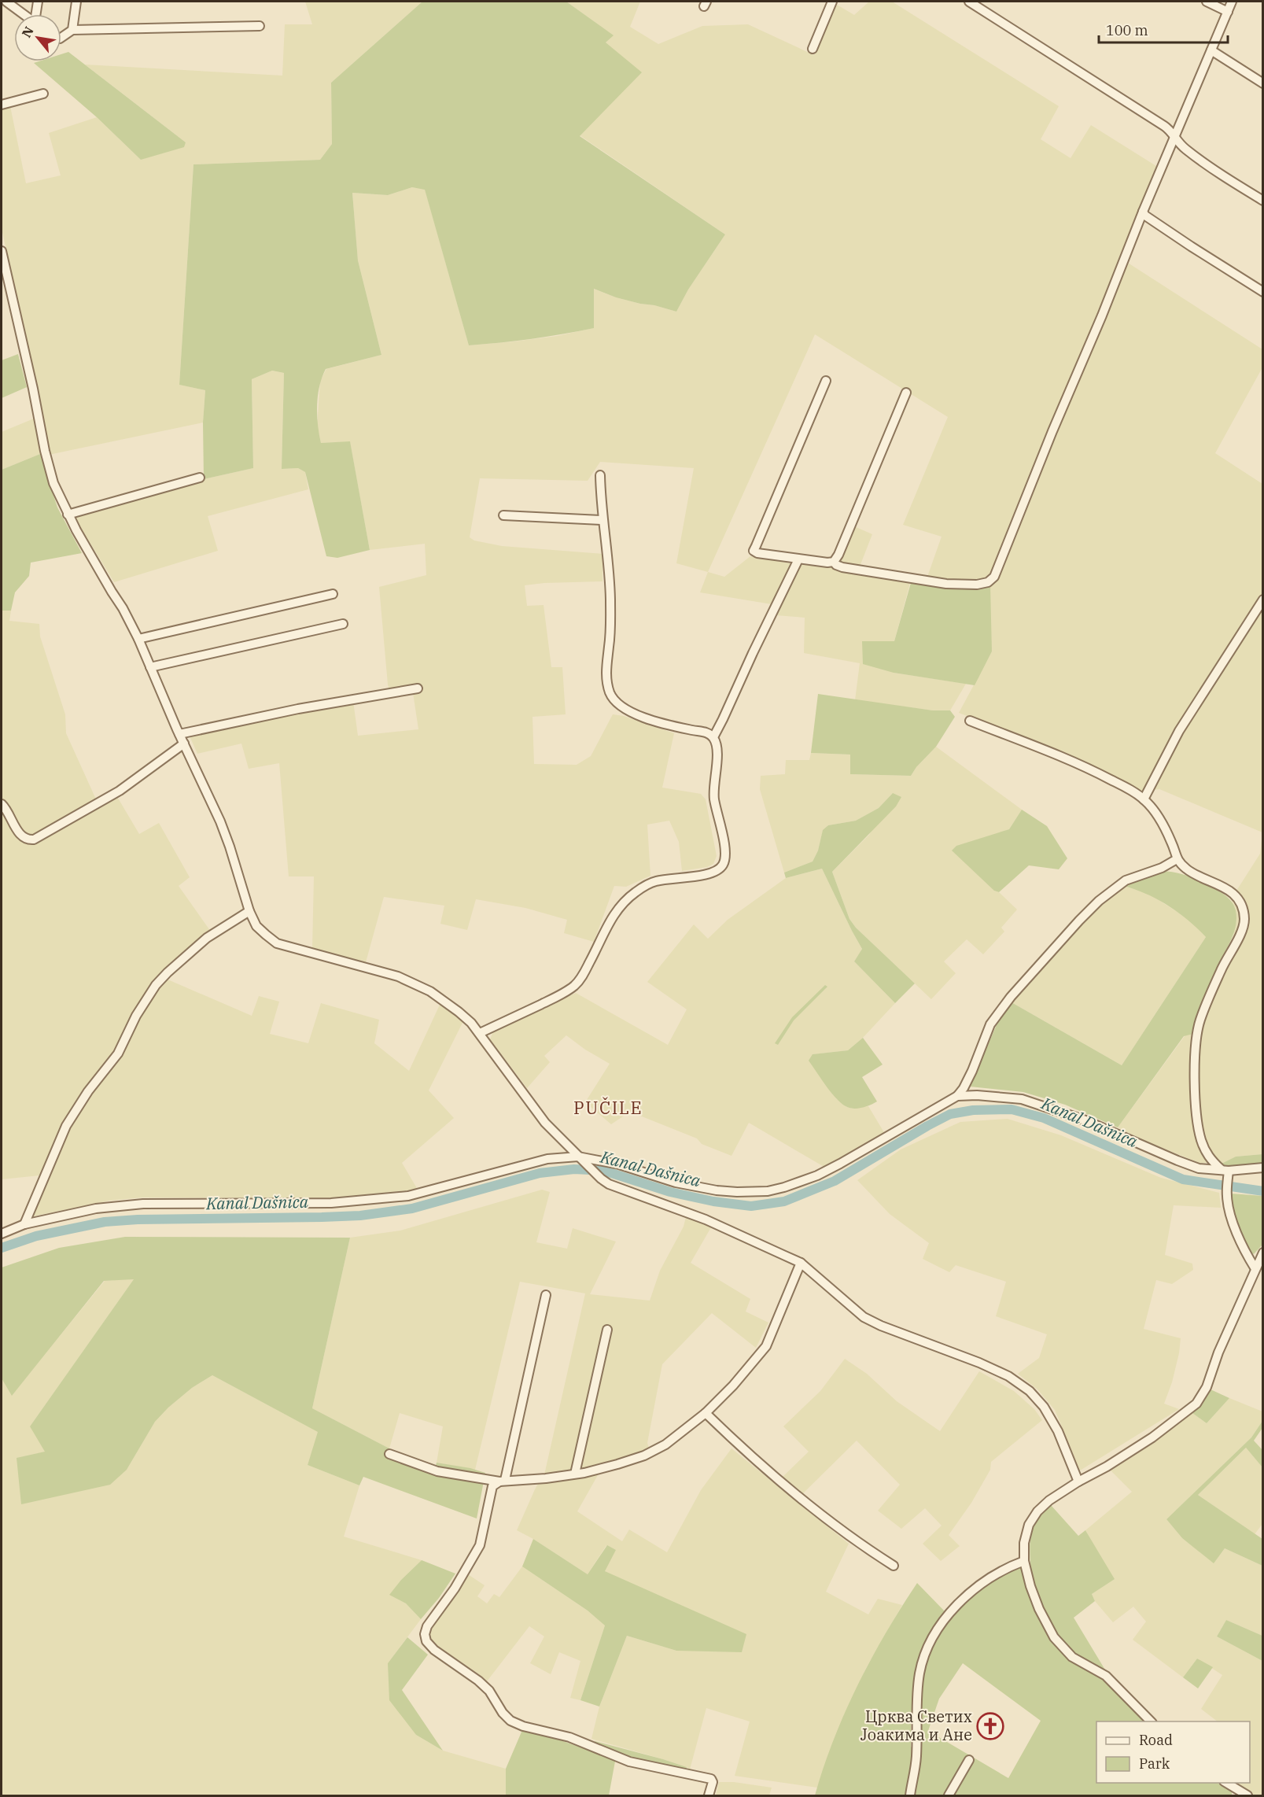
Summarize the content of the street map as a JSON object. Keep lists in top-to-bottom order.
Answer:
{
  "districts": ["PUČILE"],
  "water": ["Kanal Dašnica"],
  "places": {
    "church": ["Црква Светих Јоакима и Ане"]
  },
  "legend": ["Road", "Park"],
  "scale_bar": "100 m",
  "north": "top left"
}
